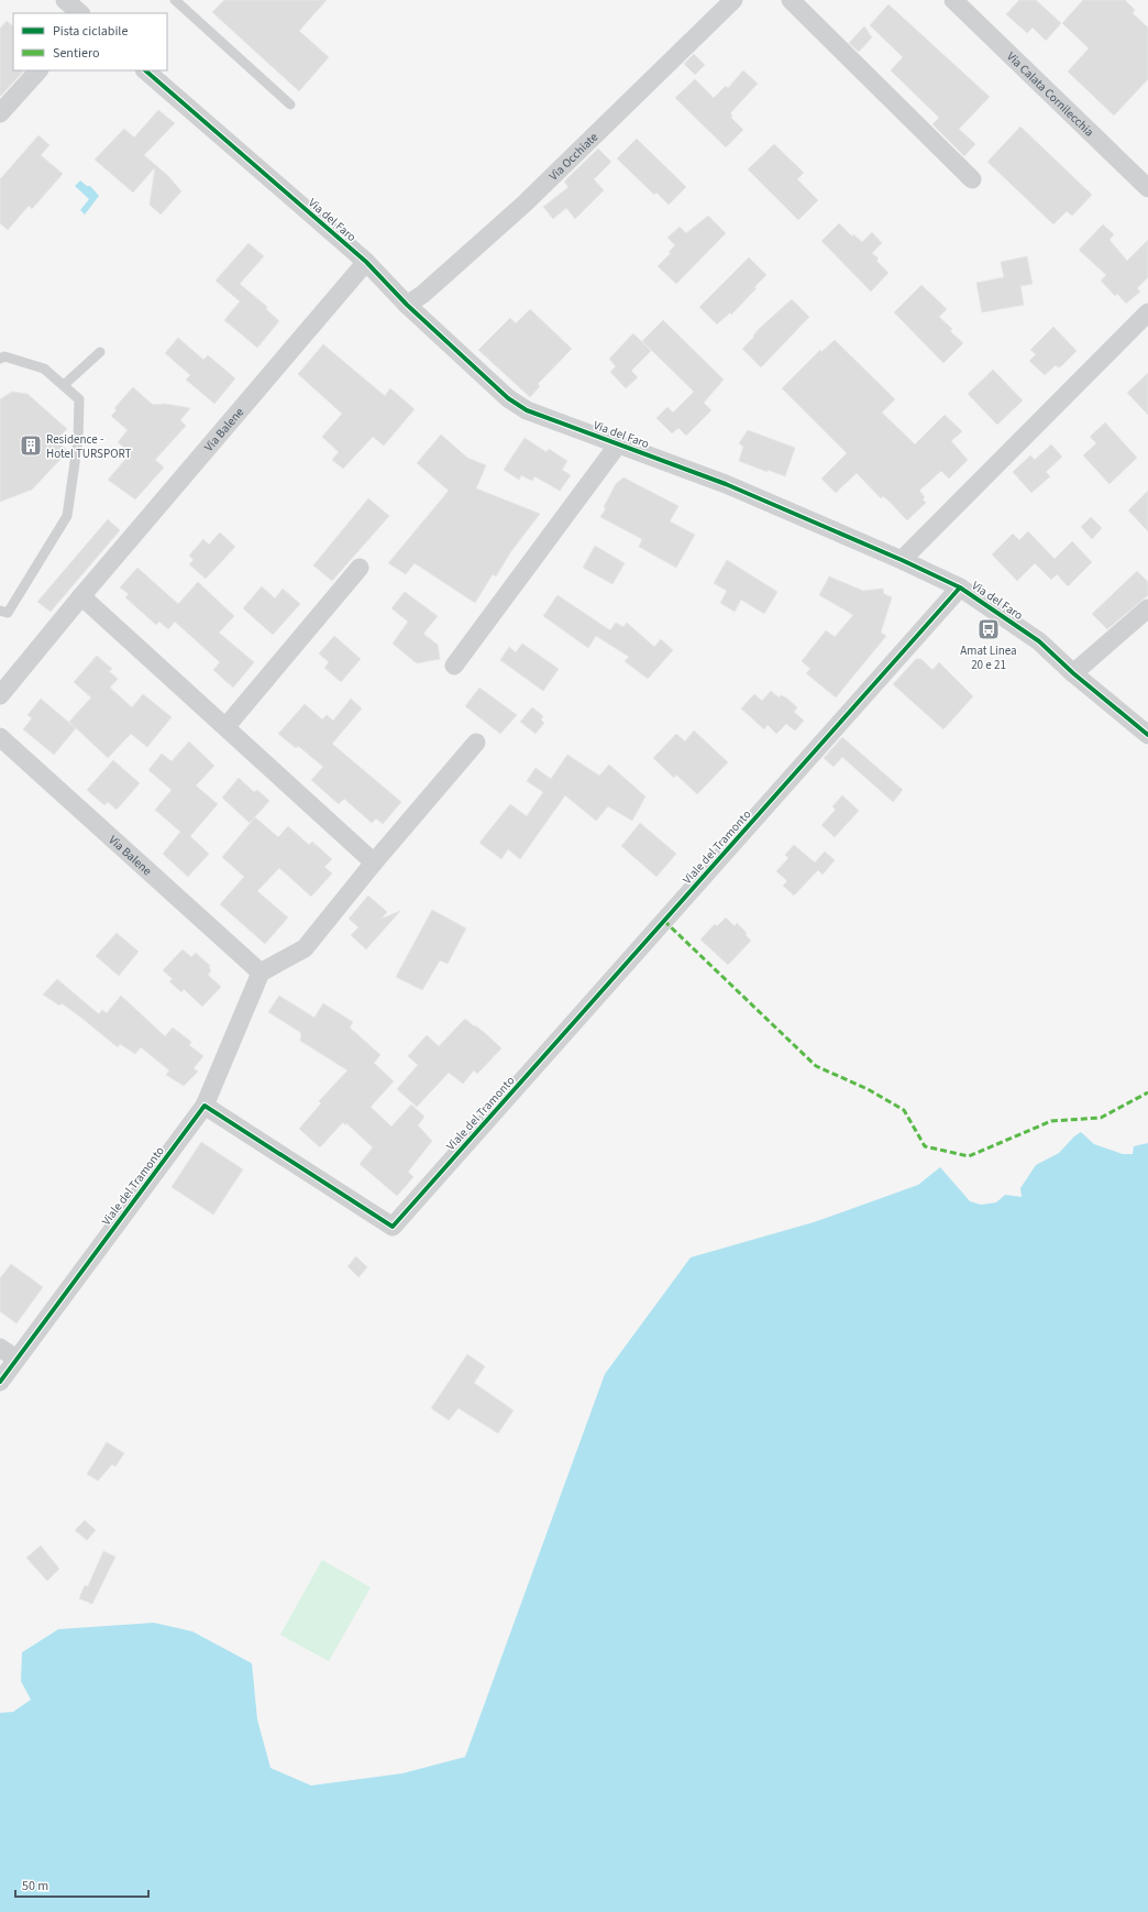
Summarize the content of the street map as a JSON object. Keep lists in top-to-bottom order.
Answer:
{
  "streets": {
    "street": [
      "Via Calata Cornilecchia",
      "Via Occhiate",
      "Via del Faro",
      "Via Balene",
      "Viale del Tramonto"
    ]
  },
  "crossings": [
    ["Via Occhiate", "Via del Faro"],
    ["Via del Faro", "Via Balene"],
    ["Via del Faro", "Viale del Tramonto"]
  ],
  "places": {
    "building": ["Residence - Hotel TURSPORT"],
    "bus stop": ["Amat Linea 20 e 21"]
  },
  "legend": ["Pista ciclabile", "Sentiero"],
  "scale_bar": "50 m"
}
